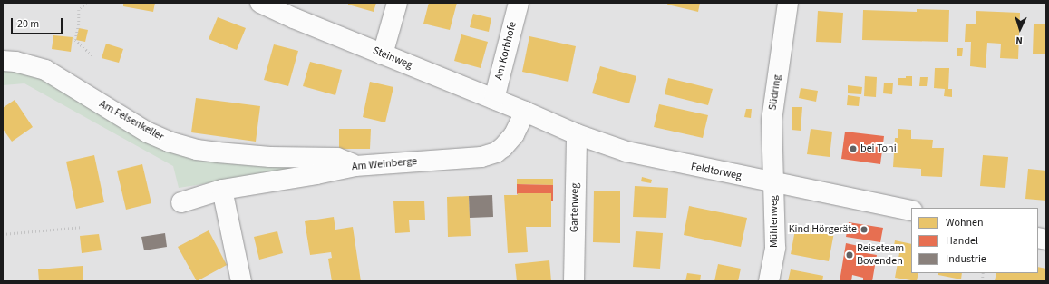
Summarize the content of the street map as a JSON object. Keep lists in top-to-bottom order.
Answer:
{
  "streets": {
    "street": [
      "Am Korbhofe",
      "Steinweg",
      "Südring",
      "Am Felsenkeller",
      "Am Weinberge",
      "Feldtorweg",
      "Gartenweg",
      "Mühlenweg"
    ]
  },
  "crossings": [
    ["Am Korbhofe", "Steinweg"],
    ["Steinweg", "Am Weinberge"],
    ["Steinweg", "Feldtorweg"],
    ["Südring", "Feldtorweg"],
    ["Südring", "Mühlenweg"],
    ["Am Felsenkeller", "Am Weinberge"],
    ["Am Weinberge", "Feldtorweg"],
    ["Feldtorweg", "Gartenweg"],
    ["Feldtorweg", "Mühlenweg"]
  ],
  "places": ["bei Toni", "Kind Hörgeräte", "Reiseteam Bovenden"],
  "legend": ["Wohnen", "Handel", "Industrie"],
  "scale_bar": "20 m",
  "north": "bottom"
}
